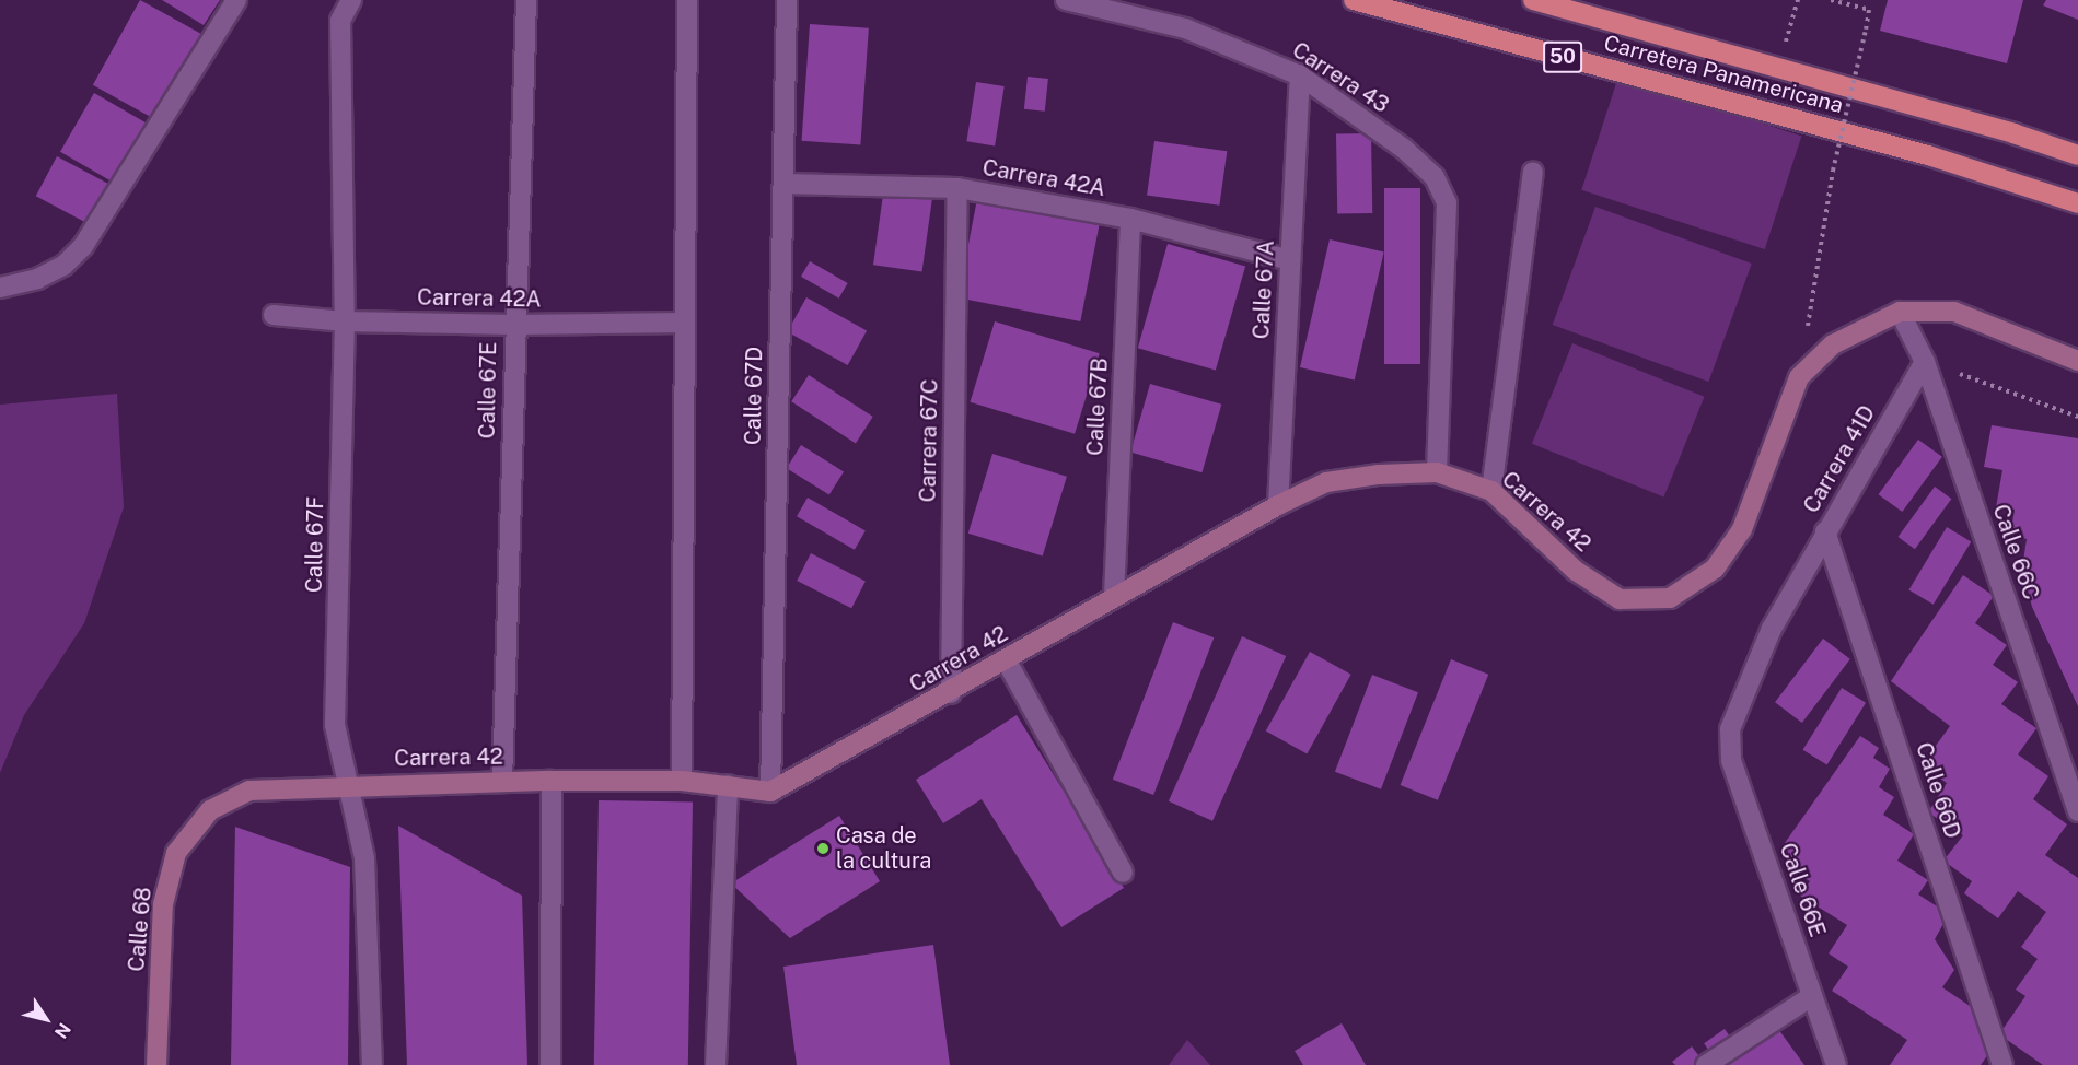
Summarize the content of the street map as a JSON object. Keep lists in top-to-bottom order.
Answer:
{
  "streets": {
    "highway": ["50", "Carretera Panamericana"],
    "main road": ["Carrera 42", "Calle 68"],
    "street": [
      "Carrera 43",
      "Carrera 42A",
      "Calle 67A",
      "Calle 67E",
      "Calle 67D",
      "Calle 67B",
      "Carrera 67C",
      "Carrera 41D",
      "Calle 67F",
      "Calle 66C",
      "Calle 66D",
      "Calle 66E"
    ]
  },
  "crossings": [
    ["Carrera 43", "Calle 67A"],
    ["Carrera 43", "Carrera 42"],
    ["Carrera 42A", "Calle 67A"],
    ["Carrera 42A", "Calle 67E"],
    ["Carrera 42A", "Calle 67D"],
    ["Carrera 42A", "Calle 67B"],
    ["Carrera 42A", "Carrera 67C"],
    ["Carrera 42A", "Calle 67F"],
    ["Calle 67A", "Carrera 42"],
    ["Calle 67E", "Carrera 42"],
    ["Calle 67D", "Carrera 42"],
    ["Calle 67B", "Carrera 42"],
    ["Carrera 67C", "Carrera 42"],
    ["Carrera 41D", "Calle 66C"],
    ["Carrera 41D", "Calle 66D"],
    ["Carrera 41D", "Calle 66E"],
    ["Carrera 42", "Calle 67F"],
    ["Carrera 42", "Calle 68"]
  ],
  "places": ["Casa de la cultura"],
  "north": "bottom right"
}
